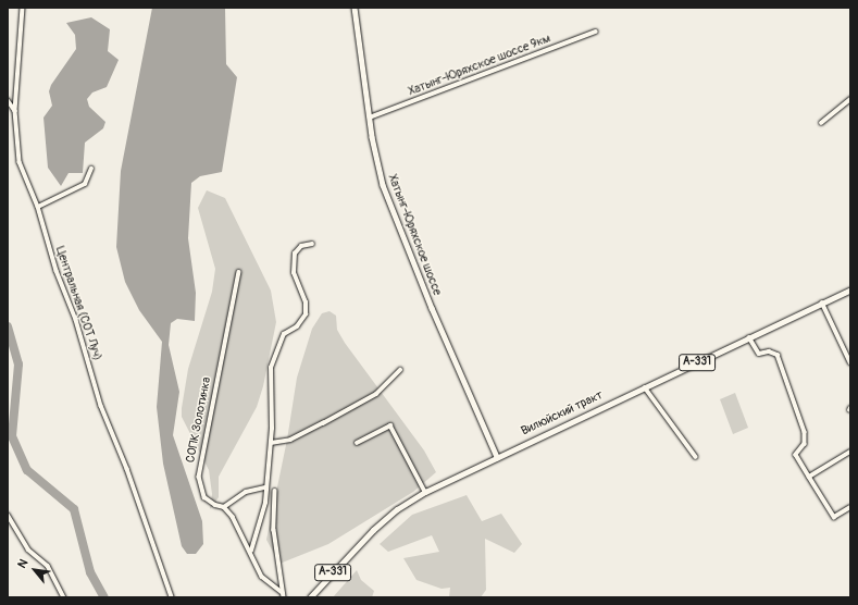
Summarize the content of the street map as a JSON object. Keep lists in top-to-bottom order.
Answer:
{
  "streets": {
    "main road": ["Хатынг-Юряхское шоссе", "А-331", "Вилюйский тракт"],
    "street": ["Хатынг-Юряхское шоссе 9км", "Центральная (СОТ Луч)", "СОПК Золотинка"]
  },
  "crossings": [
    ["Хатынг-Юряхское шоссе 9км", "Хатынг-Юряхское шоссе"],
    ["Хатынг-Юряхское шоссе", "Вилюйский тракт"]
  ],
  "north": "top left"
}
